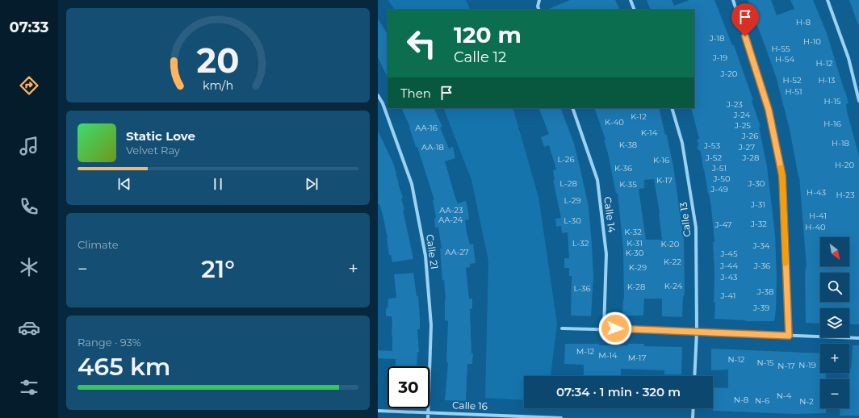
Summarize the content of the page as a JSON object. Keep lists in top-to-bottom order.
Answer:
{
  "streets": {
    "street": [
      "Calle 14",
      "Calle 13",
      "Calle 21",
      "Calle 16"
    ]
  },
  "crossings": [
    ["Calle 21", "Calle 16"]
  ],
  "house_numbers": [
    "H-8",
    "J-18",
    "H-10",
    "H-55",
    "J-19",
    "H-54",
    "H-12",
    "J-20",
    "H-52",
    "H-13",
    "H-51",
    "H-15",
    "J-23",
    "J-24",
    "K-12",
    "K-40",
    "H-16",
    "J-25",
    "AA-16",
    "K-14",
    "J-26",
    "H-18",
    "K-38",
    "J-53",
    "AA-18",
    "J-27",
    "J-52",
    "J-28",
    "L-26",
    "K-16",
    "H-20",
    "K-36",
    "J-51",
    "J-50",
    "K-17",
    "L-28",
    "J-30",
    "K-35",
    "J-49",
    "H-43",
    "H-23",
    "L-29",
    "J-31",
    "AA-23",
    "H-41",
    "AA-24",
    "L-30",
    "J-32",
    "J-47",
    "H-40",
    "K-32",
    "L-32",
    "K-31",
    "K-20",
    "J-34",
    "AA-27",
    "K-30",
    "J-45",
    "K-22",
    "J-44",
    "J-36",
    "K-29",
    "J-43",
    "K-24",
    "K-28",
    "L-36",
    "J-38",
    "J-41",
    "J-39",
    "M-12",
    "M-14",
    "M-17",
    "N-12",
    "N-15",
    "N-19",
    "N-17",
    "N-4",
    "N-8",
    "N-6",
    "N-2"
  ],
  "north": "bottom right",
  "page": {
    "tabs": "07:33",
    "turn": ["120 m", "Calle 12"],
    "then": "Then",
    "song": ["Static Love", "Velvet Ray"],
    "tile": [
      "Climate",
      ["Range · 93%", "465 km"]
    ],
    "map_buttons": ["+", "−"],
    "heat": ["−", "21°", "+"],
    "limit": "30",
    "trip": "07:34 · 1 min · 320 m",
    "gauge": ["20", "km/h"]
  }
}
